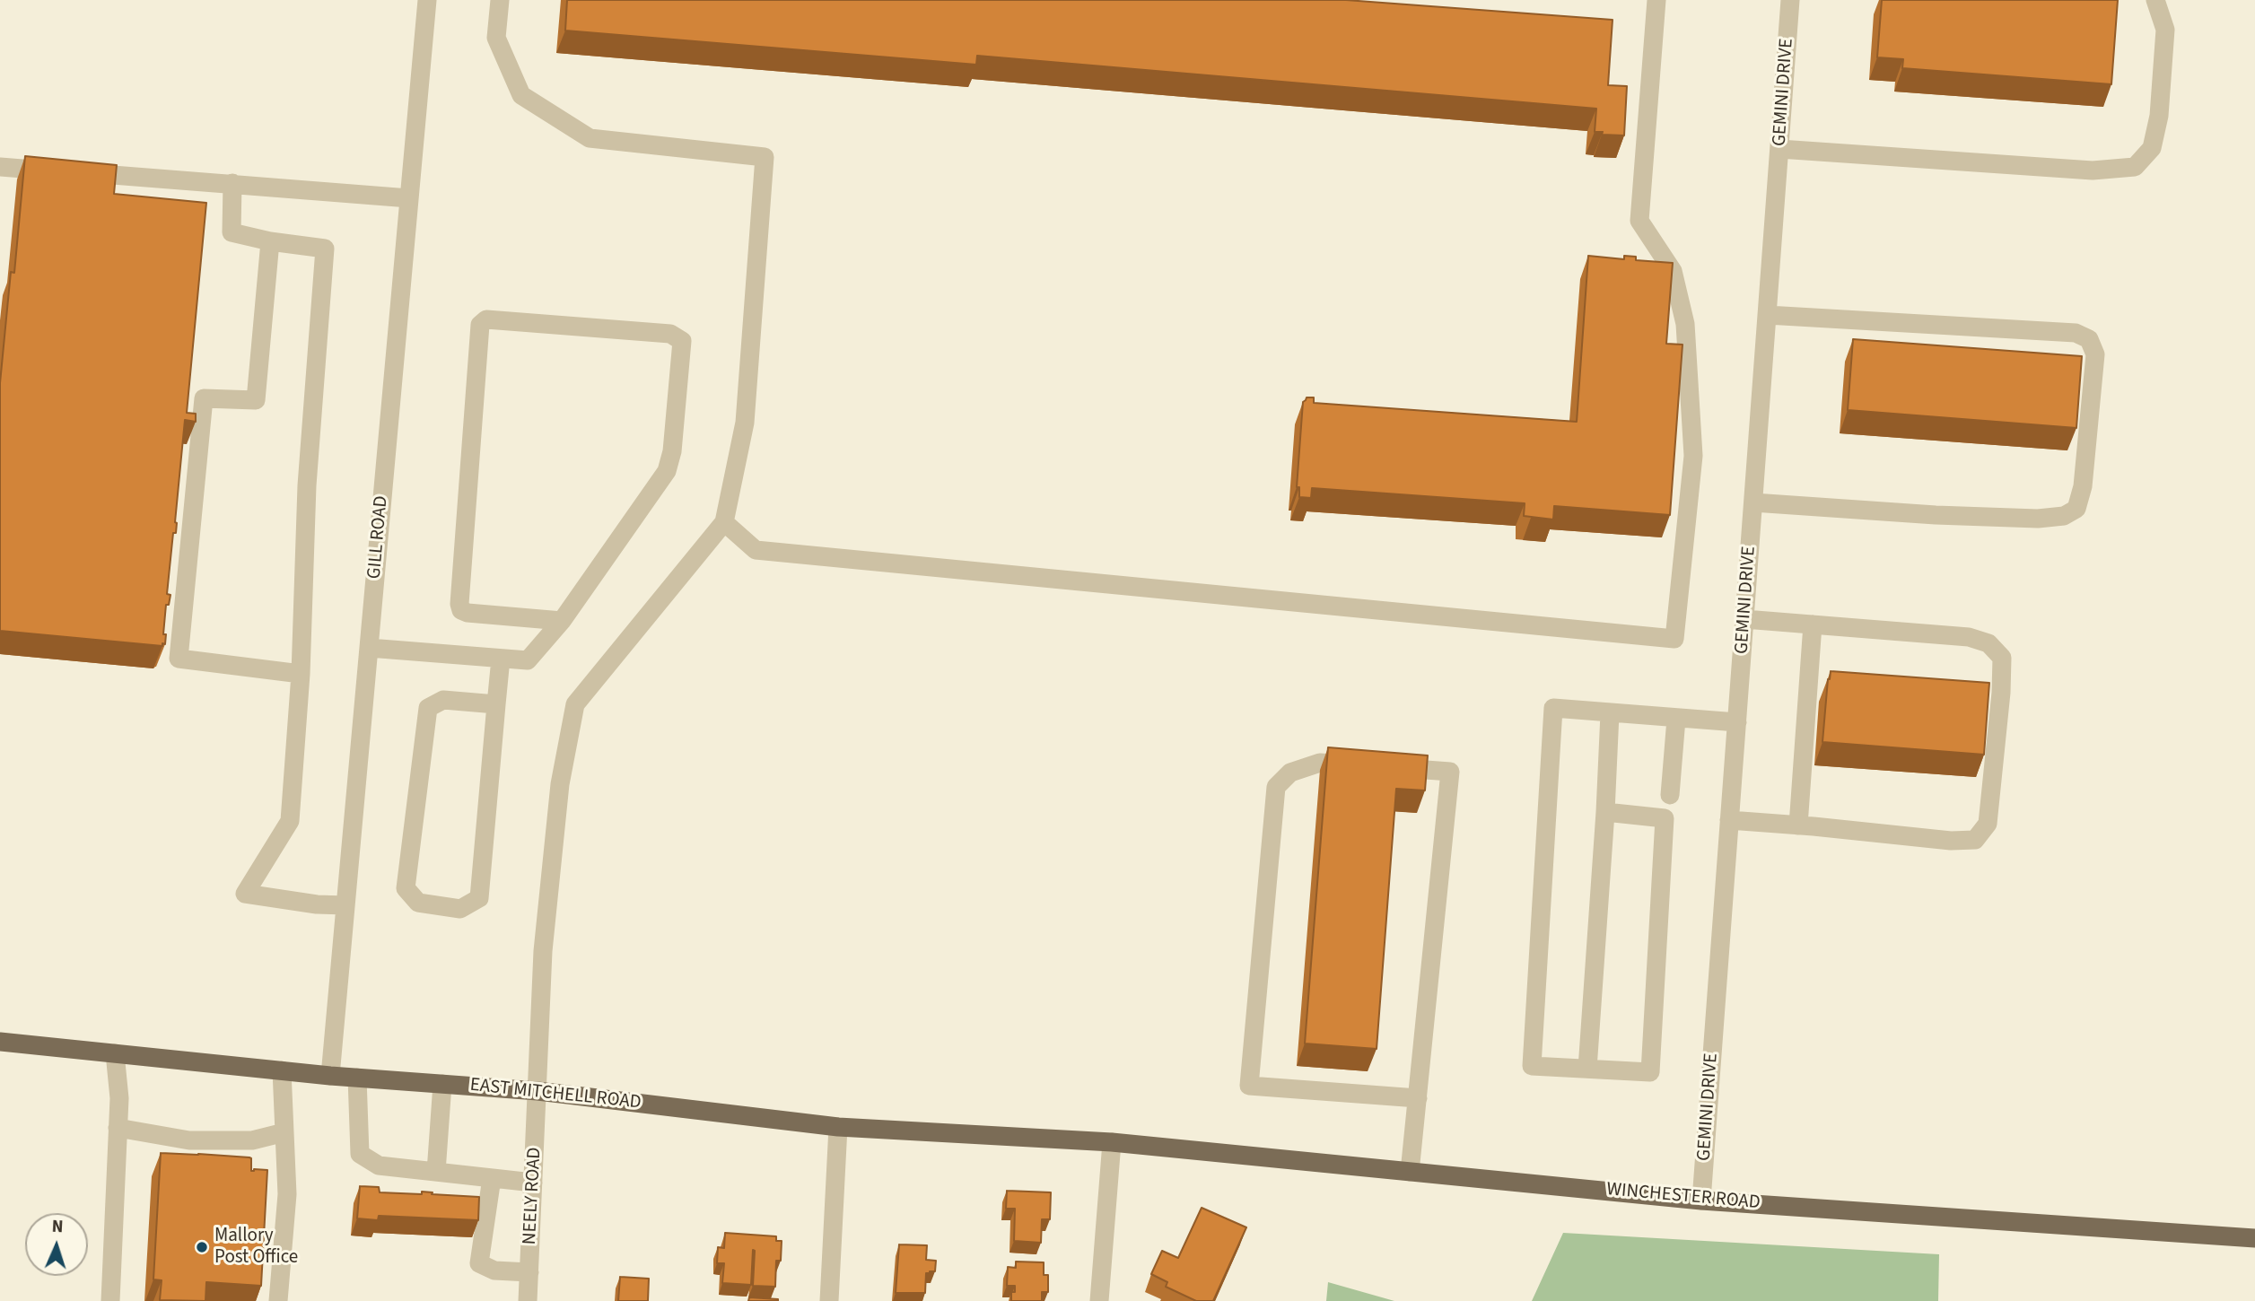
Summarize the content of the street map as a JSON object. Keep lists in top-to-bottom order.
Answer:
{
  "streets": {
    "main road": ["EAST MITCHELL ROAD", "WINCHESTER ROAD"],
    "street": ["GEMINI DRIVE", "GILL ROAD", "NEELY ROAD"]
  },
  "crossings": [
    ["GEMINI DRIVE", "WINCHESTER ROAD"],
    ["GILL ROAD", "EAST MITCHELL ROAD"],
    ["EAST MITCHELL ROAD", "NEELY ROAD"],
    ["EAST MITCHELL ROAD", "WINCHESTER ROAD"]
  ],
  "places": ["Mallory Post Office"],
  "north": "top"
}
